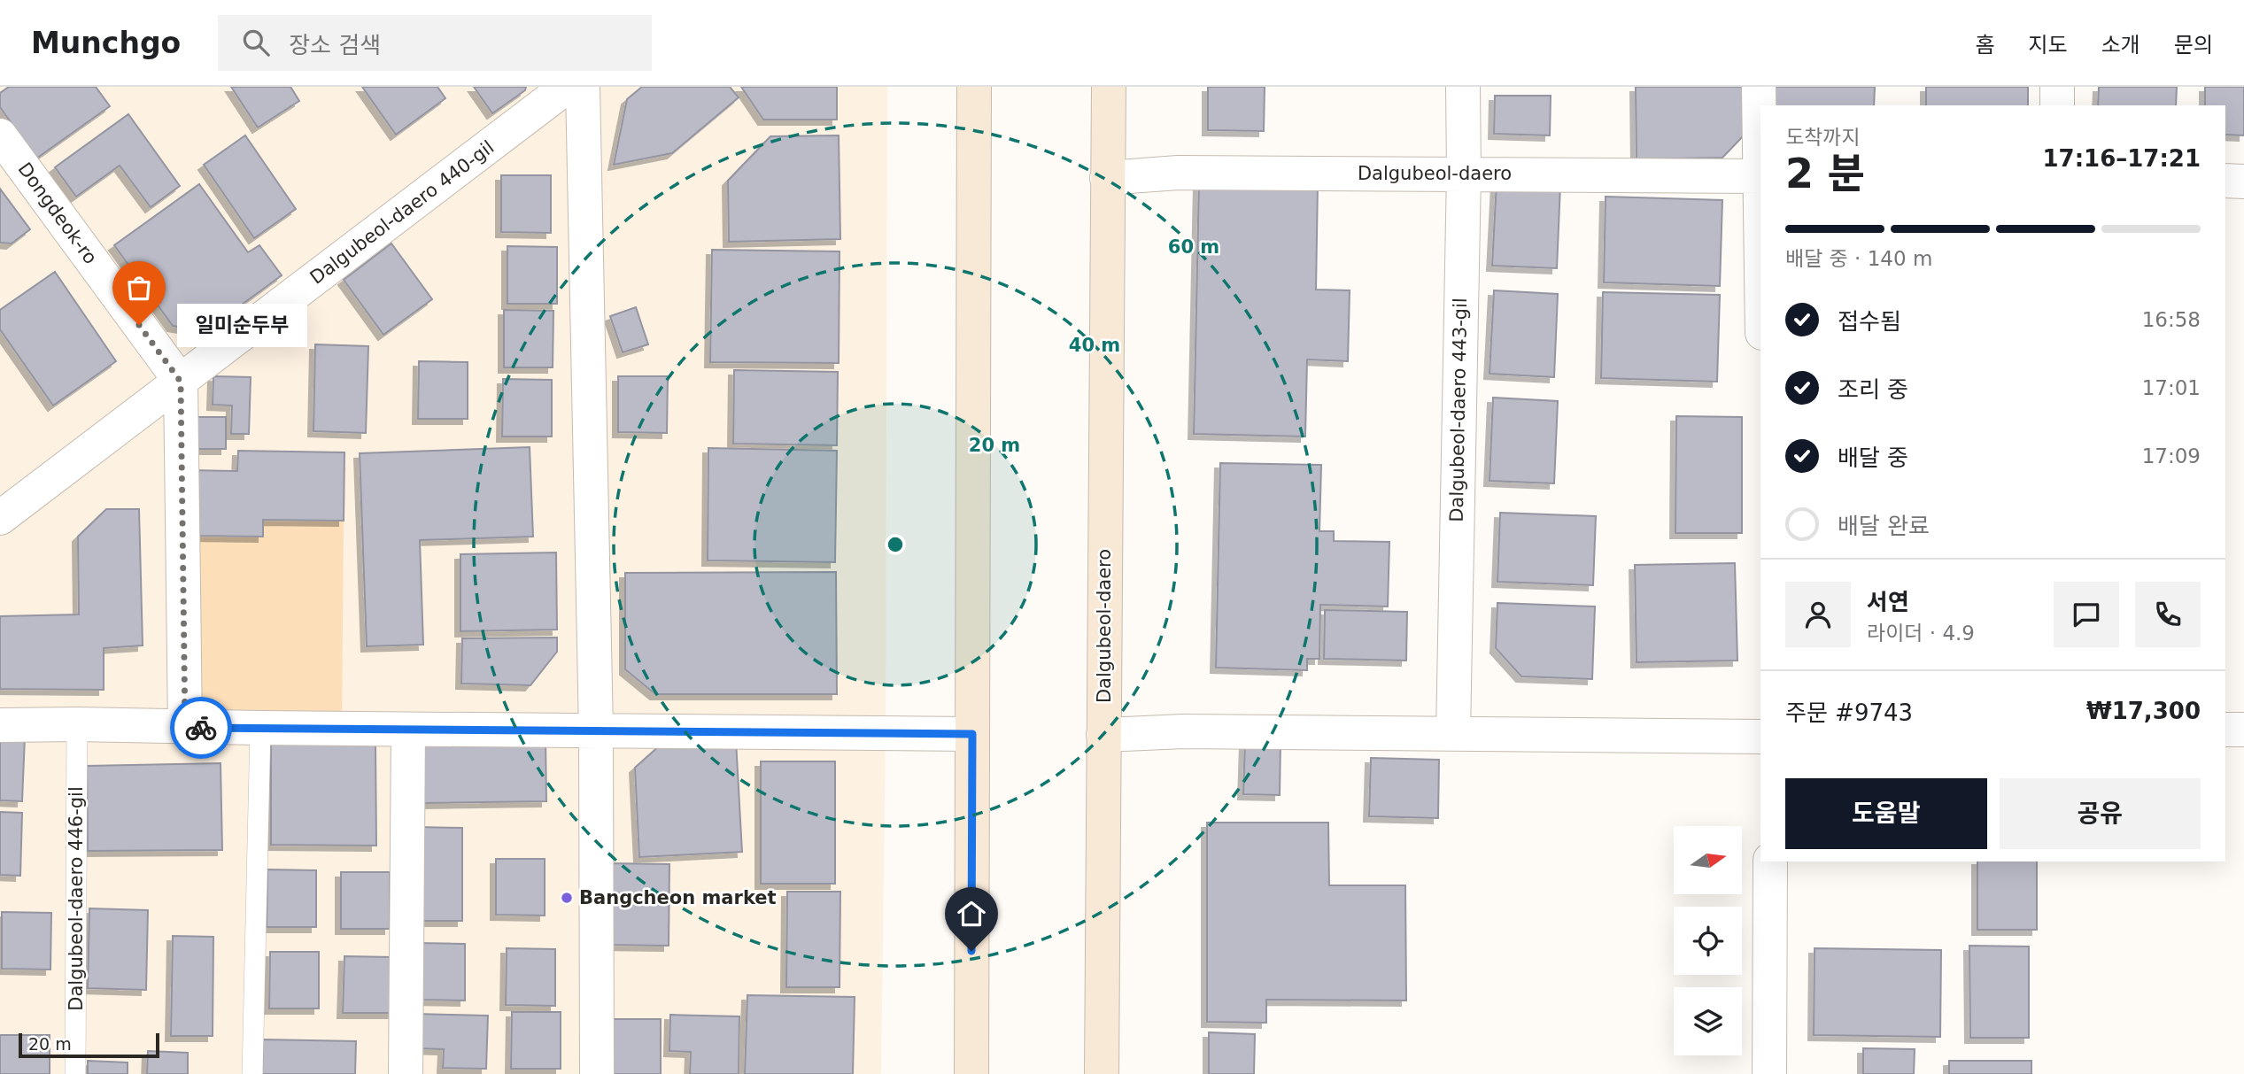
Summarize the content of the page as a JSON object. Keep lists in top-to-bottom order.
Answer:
{
  "streets": {
    "main road": ["Dalgubeol-daero"],
    "street": ["Dalgubeol-daero 440-gil", "Dongdeok-ro", "Dalgubeol-daero 443-gil"],
    "lane": ["Dalgubeol-daero 446-gil"]
  },
  "crossings": [
    ["Dalgubeol-daero", "Dalgubeol-daero 443-gil"],
    ["Dalgubeol-daero 440-gil", "Dongdeok-ro"]
  ],
  "places": ["일미순두부", "Bangcheon market"],
  "scale_bar": "20 m",
  "north": "right",
  "page": {
    "header": "Munchgo",
    "search": "장소 검색",
    "nav": [
      "홈",
      "지도",
      "소개",
      "문의"
    ],
    "heading": ["2 분", "도착까지", "17:16–17:21"],
    "panel": [
      "서연",
      "라이더 · 4.9",
      "주문 #9743",
      "₩17,300"
    ],
    "bar": "배달 중 · 140 m",
    "list": [
      ["접수됨", "16:58"],
      ["조리 중", "17:01"],
      ["배달 중", "17:09"],
      "배달 완료"
    ],
    "bubble": "일미순두부",
    "buttons": ["도움말", "공유"],
    "scale": "20 m"
  },
  "rings": ["60 m", "40 m", "20 m"]
}
